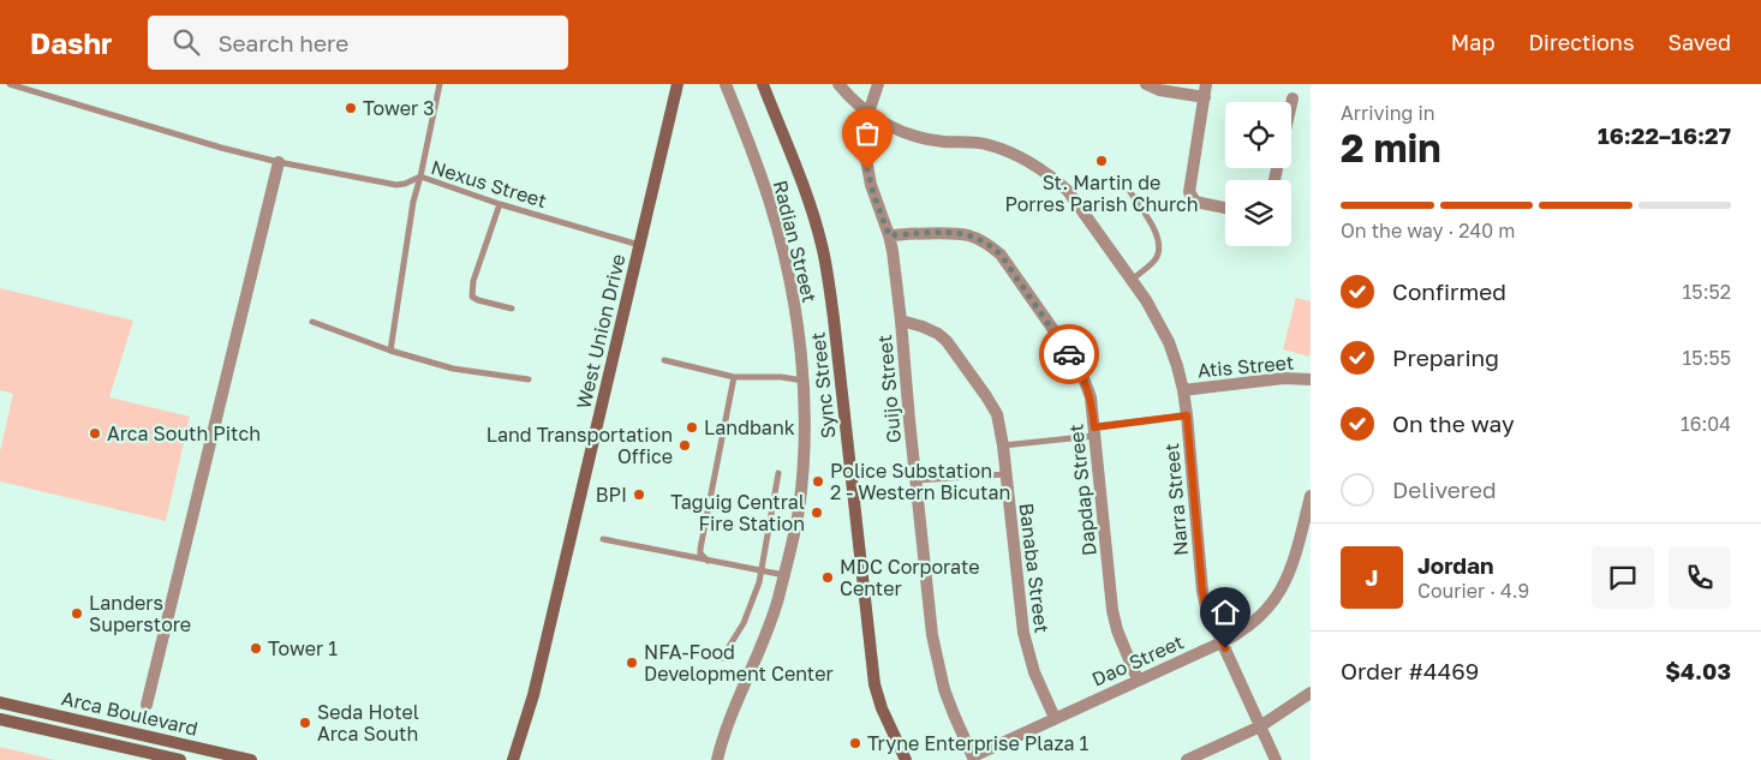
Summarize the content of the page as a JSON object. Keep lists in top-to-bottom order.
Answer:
{
  "streets": {
    "street": [
      "Radian Street",
      "West Union Drive",
      "Atis Street",
      "Sync Street",
      "Guijo Street",
      "Dapdap Street",
      "Narra Street",
      "Banaba Street",
      "Dao Street",
      "Arca Boulevard"
    ],
    "lane": ["Nexus Street"]
  },
  "crossings": [
    ["Nexus Street", "West Union Drive"],
    ["Atis Street", "Narra Street"],
    ["Guijo Street", "Dapdap Street"],
    ["Guijo Street", "Narra Street"],
    ["Guijo Street", "Banaba Street"],
    ["Guijo Street", "Dao Street"],
    ["Dapdap Street", "Dao Street"],
    ["Narra Street", "Dao Street"],
    ["Banaba Street", "Dao Street"]
  ],
  "places": [
    "Tower 3",
    "St. Martin de Porres Parish Church",
    "Landbank",
    "Arca South Pitch",
    "Land Transportation Office",
    "Police Substation 2 - Western Bicutan",
    "BPI",
    "Taguig Central Fire Station",
    "MDC Corporate Center",
    "Landers Superstore",
    "Tower 1",
    "NFA-Food Development Center",
    "Seda Hotel Arca South",
    "Tryne Enterprise Plaza 1"
  ],
  "page": {
    "header": "Dashr",
    "search": "Search here",
    "nav": ["Map", "Directions", "Saved"],
    "heading": ["2 min", "Arriving in", "16:22–16:27"],
    "panel": [
      "Jordan",
      "Courier · 4.9",
      "Order #4469",
      "$4.03"
    ],
    "bar": "On the way · 240 m",
    "list": [
      ["Confirmed", "15:52"],
      ["Preparing", "15:55"],
      ["On the way", "16:04"],
      "Delivered"
    ],
    "round": "J"
  }
}
